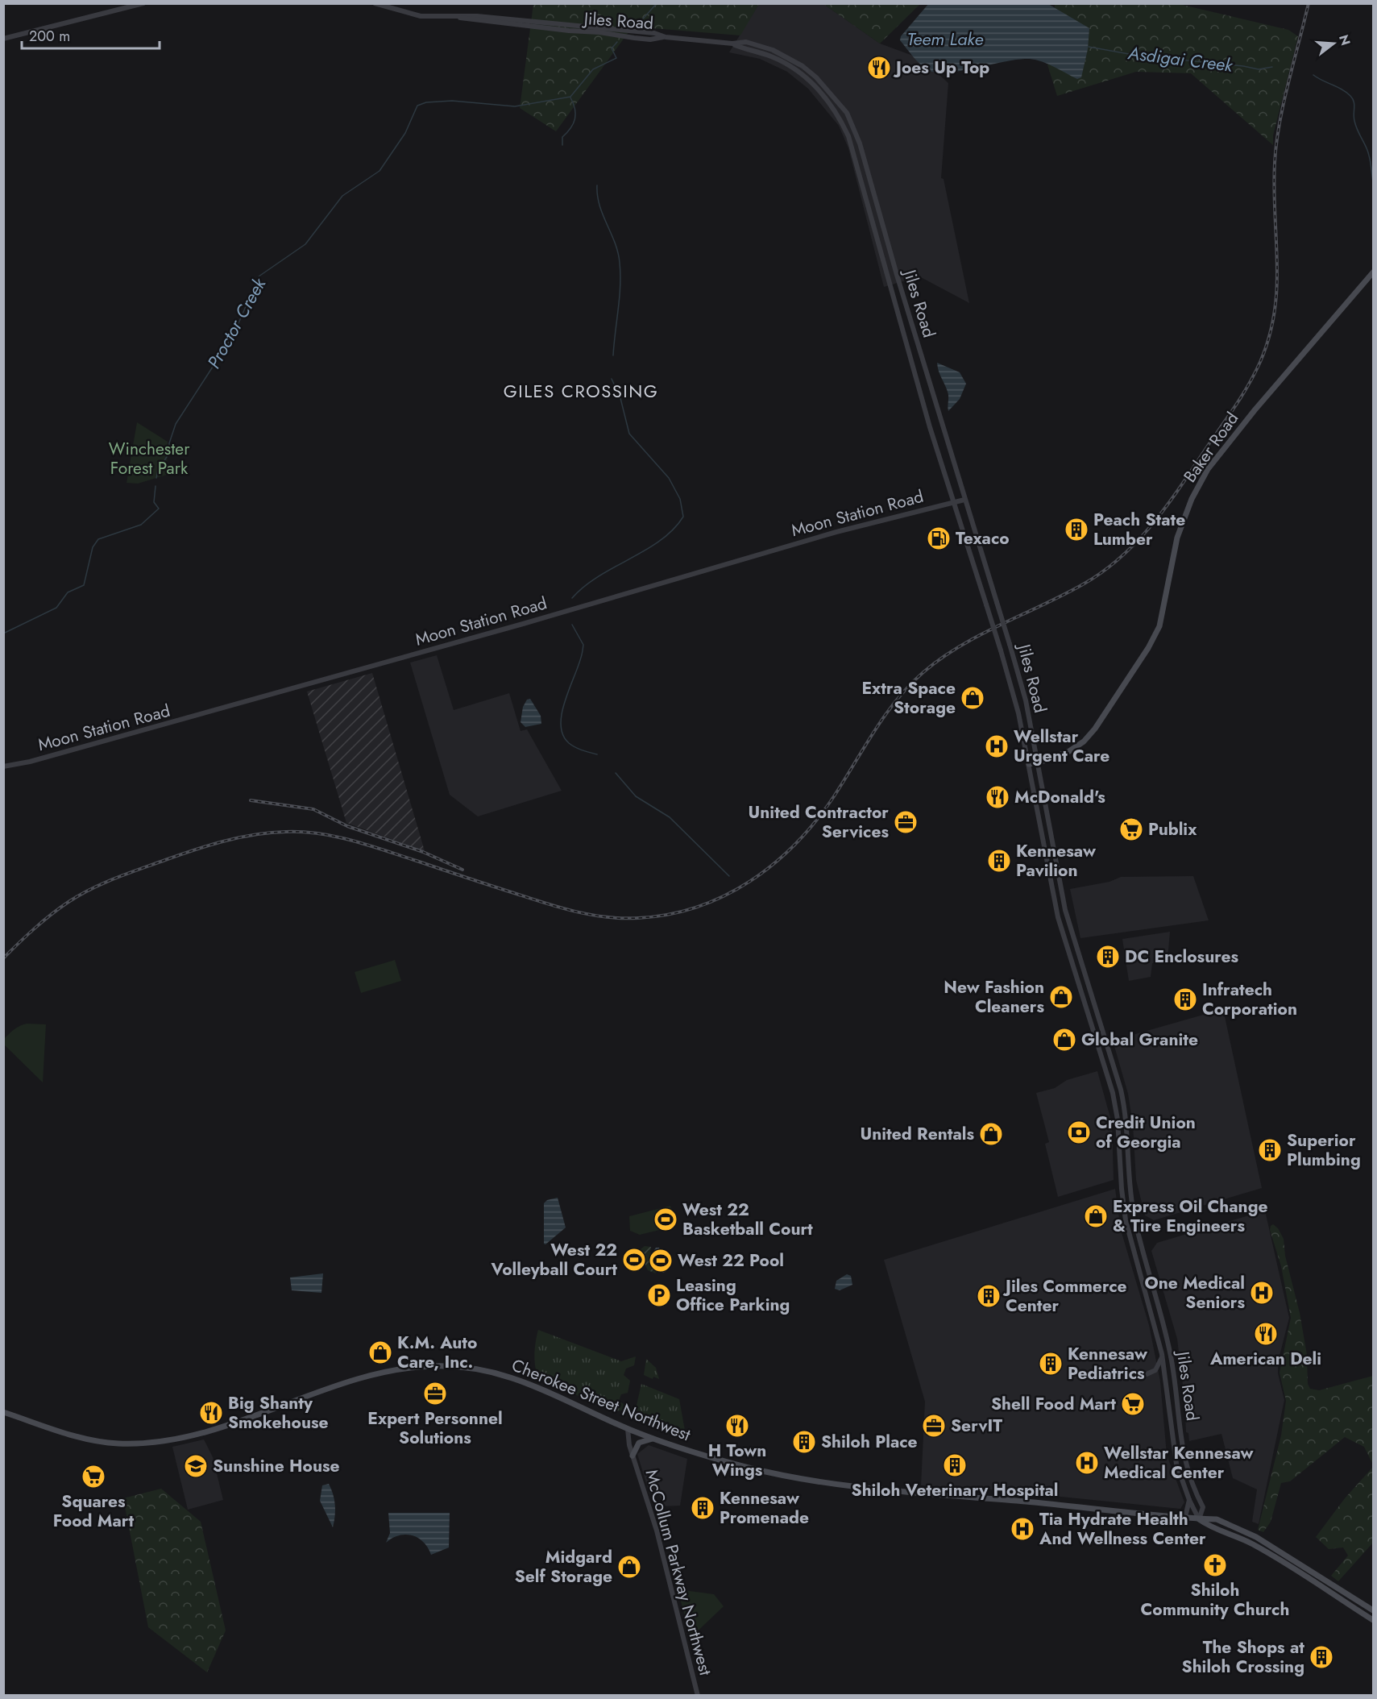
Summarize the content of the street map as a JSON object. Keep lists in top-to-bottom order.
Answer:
{
  "streets": {
    "main road": ["Baker Road", "Cherokee Street Northwest"],
    "street": ["Jiles Road", "Moon Station Road", "McCollum Parkway Northwest"]
  },
  "crossings": [
    ["Jiles Road", "Baker Road"],
    ["Jiles Road", "Moon Station Road"],
    ["Jiles Road", "Cherokee Street Northwest"],
    ["Cherokee Street Northwest", "McCollum Parkway Northwest"]
  ],
  "districts": ["GILES CROSSING"],
  "water": ["Teem Lake", "Asdigai Creek", "Proctor Creek"],
  "parks": ["Winchester Forest Park"],
  "places": {
    "restaurant": [
      "Joes Up Top",
      "McDonald's",
      "American Deli",
      "Big Shanty Smokehouse",
      "H Town Wings"
    ],
    "building": [
      "Peach State Lumber",
      "Kennesaw Pavilion",
      "DC Enclosures",
      "Infratech Corporation",
      "Superior Plumbing",
      "Jiles Commerce Center",
      "Kennesaw Pediatrics",
      "Shiloh Place",
      "Shiloh Veterinary Hospital",
      "Kennesaw Promenade",
      "The Shops at Shiloh Crossing"
    ],
    "fuel station": ["Texaco"],
    "shop": [
      "Extra Space Storage",
      "New Fashion Cleaners",
      "Global Granite",
      "United Rentals",
      "Express Oil Change & Tire Engineers",
      "K.M. Auto Care, Inc.",
      "Midgard Self Storage"
    ],
    "hospital": [
      "Wellstar Urgent Care",
      "One Medical Seniors",
      "Wellstar Kennesaw Medical Center",
      "Tia Hydrate Health And Wellness Center"
    ],
    "office": ["United Contractor Services", "Expert Personnel Solutions", "ServIT"],
    "supermarket": ["Publix", "Shell Food Mart", "Squares Food Mart"],
    "bank": ["Credit Union of Georgia"],
    "sports": ["West 22 Basketball Court", "West 22 Volleyball Court", "West 22 Pool"],
    "parking": ["Leasing Office Parking"],
    "school or university": ["Sunshine House"],
    "church": ["Shiloh Community Church"]
  },
  "scale_bar": "200 m",
  "north": "right"
}
